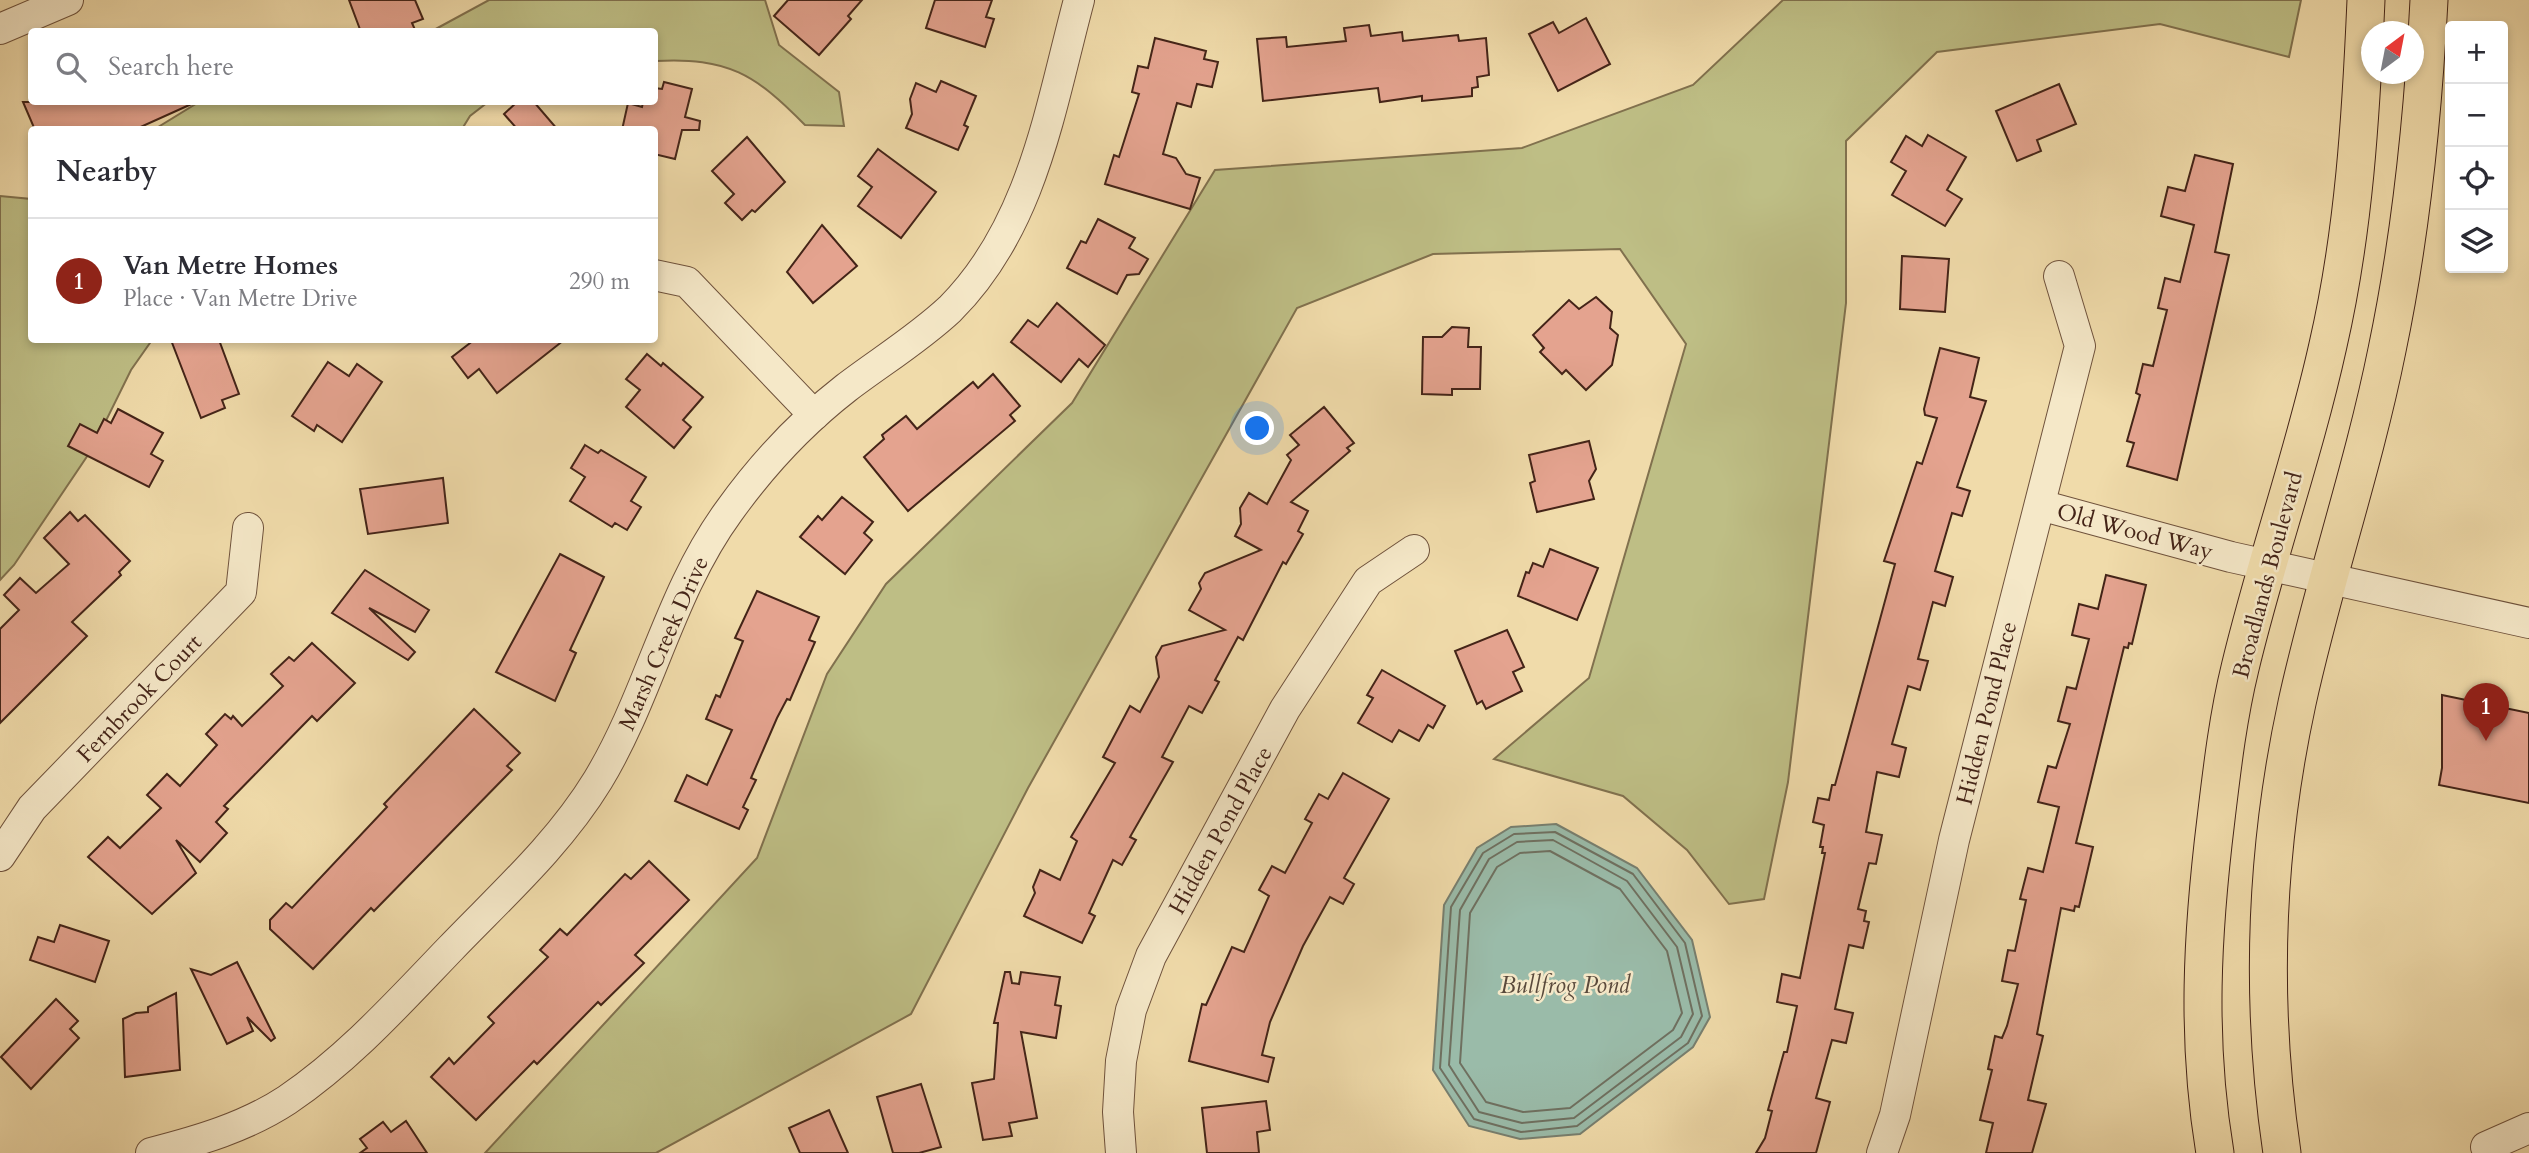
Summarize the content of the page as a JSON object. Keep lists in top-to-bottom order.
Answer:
{
  "streets": {
    "main road": ["Broadlands Boulevard"],
    "street": [
      "Old Wood Way",
      "Marsh Creek Drive",
      "Fernbrook Court",
      "Hidden Pond Place"
    ]
  },
  "crossings": [
    ["Old Wood Way", "Broadlands Boulevard"],
    ["Old Wood Way", "Hidden Pond Place"]
  ],
  "water": ["Bullfrog Pond"],
  "north": "top right",
  "page": {
    "map_buttons": ["+", "−"],
    "search": "Search here",
    "heading": "Nearby",
    "list": [
      {
        "mark": "1",
        "name": "Van Metre Homes",
        "note": "Place · Van Metre Drive",
        "value": "290 m"
      }
    ],
    "pins": "1"
  }
}
